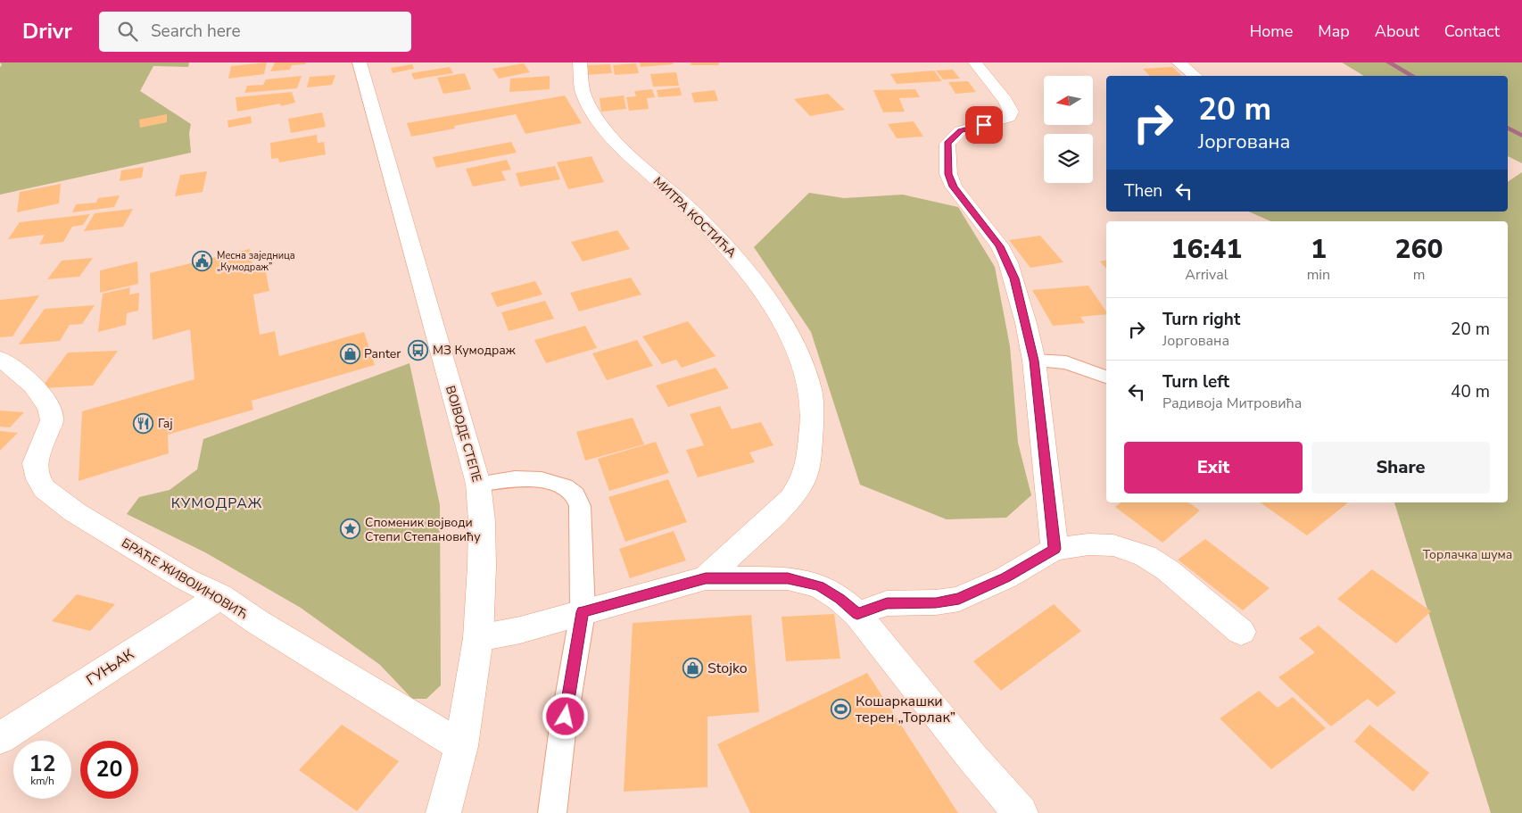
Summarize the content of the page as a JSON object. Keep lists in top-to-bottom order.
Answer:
{
  "streets": {
    "street": [
      "МИТРА КОСТИЋА",
      "ВОЈВОДЕ СТЕПЕ",
      "БРАЋЕ ЖИВОЈИНОВИЋ",
      "ГУЊАК"
    ]
  },
  "crossings": [
    ["ВОЈВОДЕ СТЕПЕ", "БРАЋЕ ЖИВОЈИНОВИЋ"],
    ["БРАЋЕ ЖИВОЈИНОВИЋ", "ГУЊАК"]
  ],
  "districts": ["КУМОДРАЖ"],
  "parks": ["Торлачка шума"],
  "places": {
    "public building": ["Месна заједница „Кумодраж”"],
    "bus stop": ["МЗ Кумодраж"],
    "shop": ["Panter", "Stojko"],
    "restaurant": ["Гај"],
    "place": ["Споменик војводи Степи Степановићу"],
    "sports": ["Кошаркашки терен „Торлак”"]
  },
  "north": "left",
  "page": {
    "header": "Drivr",
    "search": "Search here",
    "nav": [
      "Home",
      "Map",
      "About",
      "Contact"
    ],
    "turn": ["20 m", "Јоргована"],
    "then": "Then",
    "eta": [
      "16:41",
      "Arrival",
      "1",
      "min",
      "260",
      "m"
    ],
    "list": [
      {
        "name": "Turn right",
        "note": "Јоргована",
        "value": "20 m"
      },
      {
        "name": "Turn left",
        "note": "Радивоја Митровића",
        "value": "40 m"
      }
    ],
    "buttons": ["Exit", "Share"],
    "speed": "12 km/h",
    "limit": "20"
  }
}
